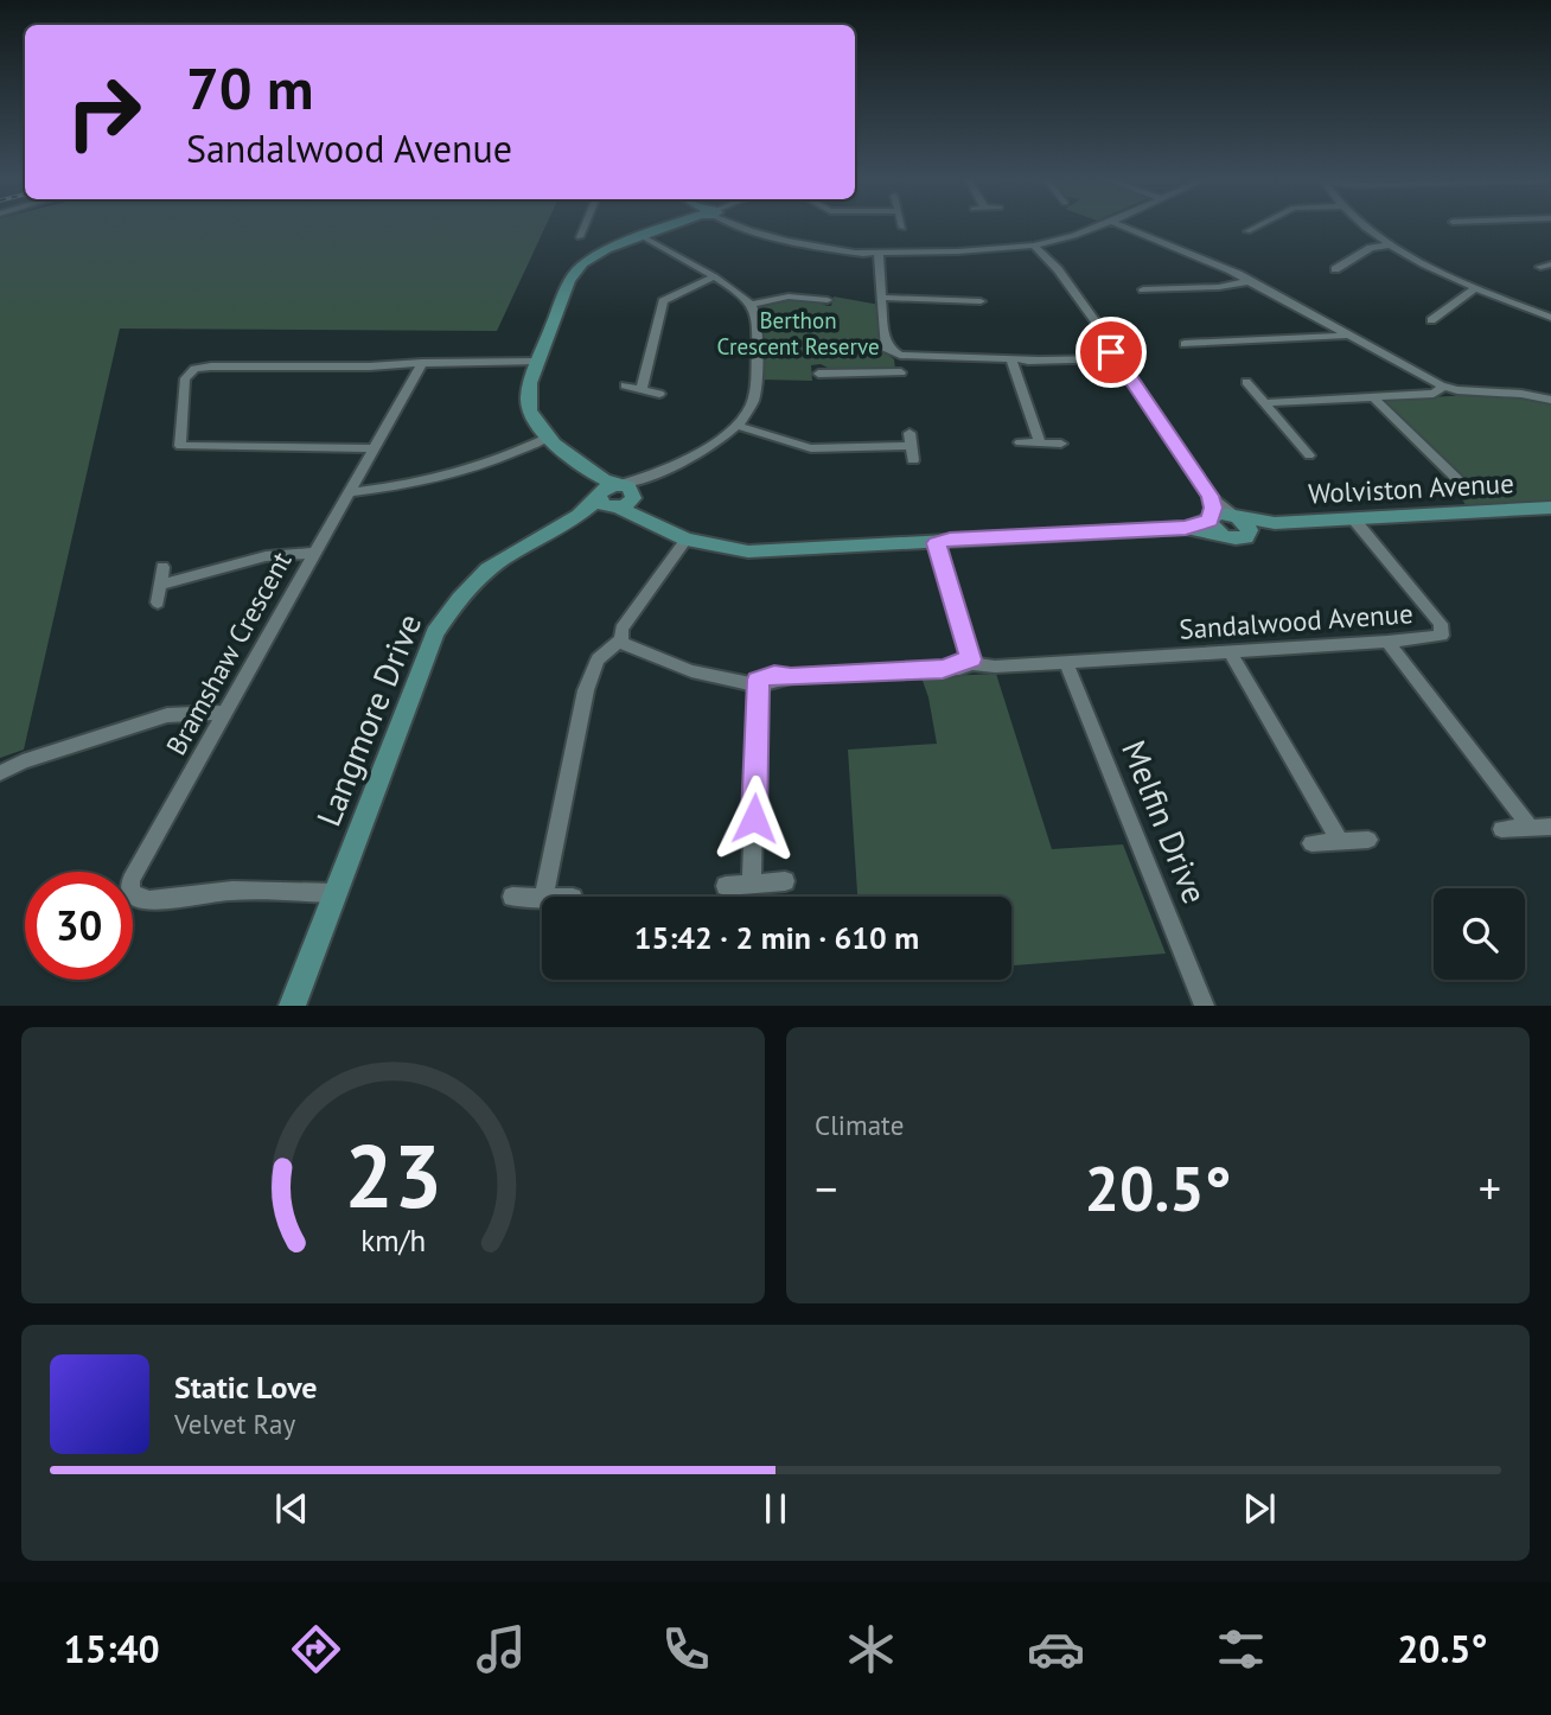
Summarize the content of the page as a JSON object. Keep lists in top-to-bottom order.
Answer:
{
  "streets": {
    "street": [
      "Wolviston Avenue",
      "Sandalwood Avenue",
      "Bramshaw Crescent",
      "Langmore Drive",
      "Melfin Drive"
    ]
  },
  "crossings": [
    ["Wolviston Avenue", "Sandalwood Avenue"],
    ["Sandalwood Avenue", "Melfin Drive"],
    ["Bramshaw Crescent", "Langmore Drive"]
  ],
  "parks": ["Berthon Crescent Reserve"],
  "page": {
    "turn": ["70 m", "Sandalwood Avenue"],
    "limit": "30",
    "trip": "15:42 · 2 min · 610 m",
    "tile": "Climate",
    "heat": ["−", "20.5°", "+"],
    "song": ["Static Love", "Velvet Ray"],
    "tabs": ["15:40", "20.5°"],
    "gauge": ["23", "km/h"]
  }
}
